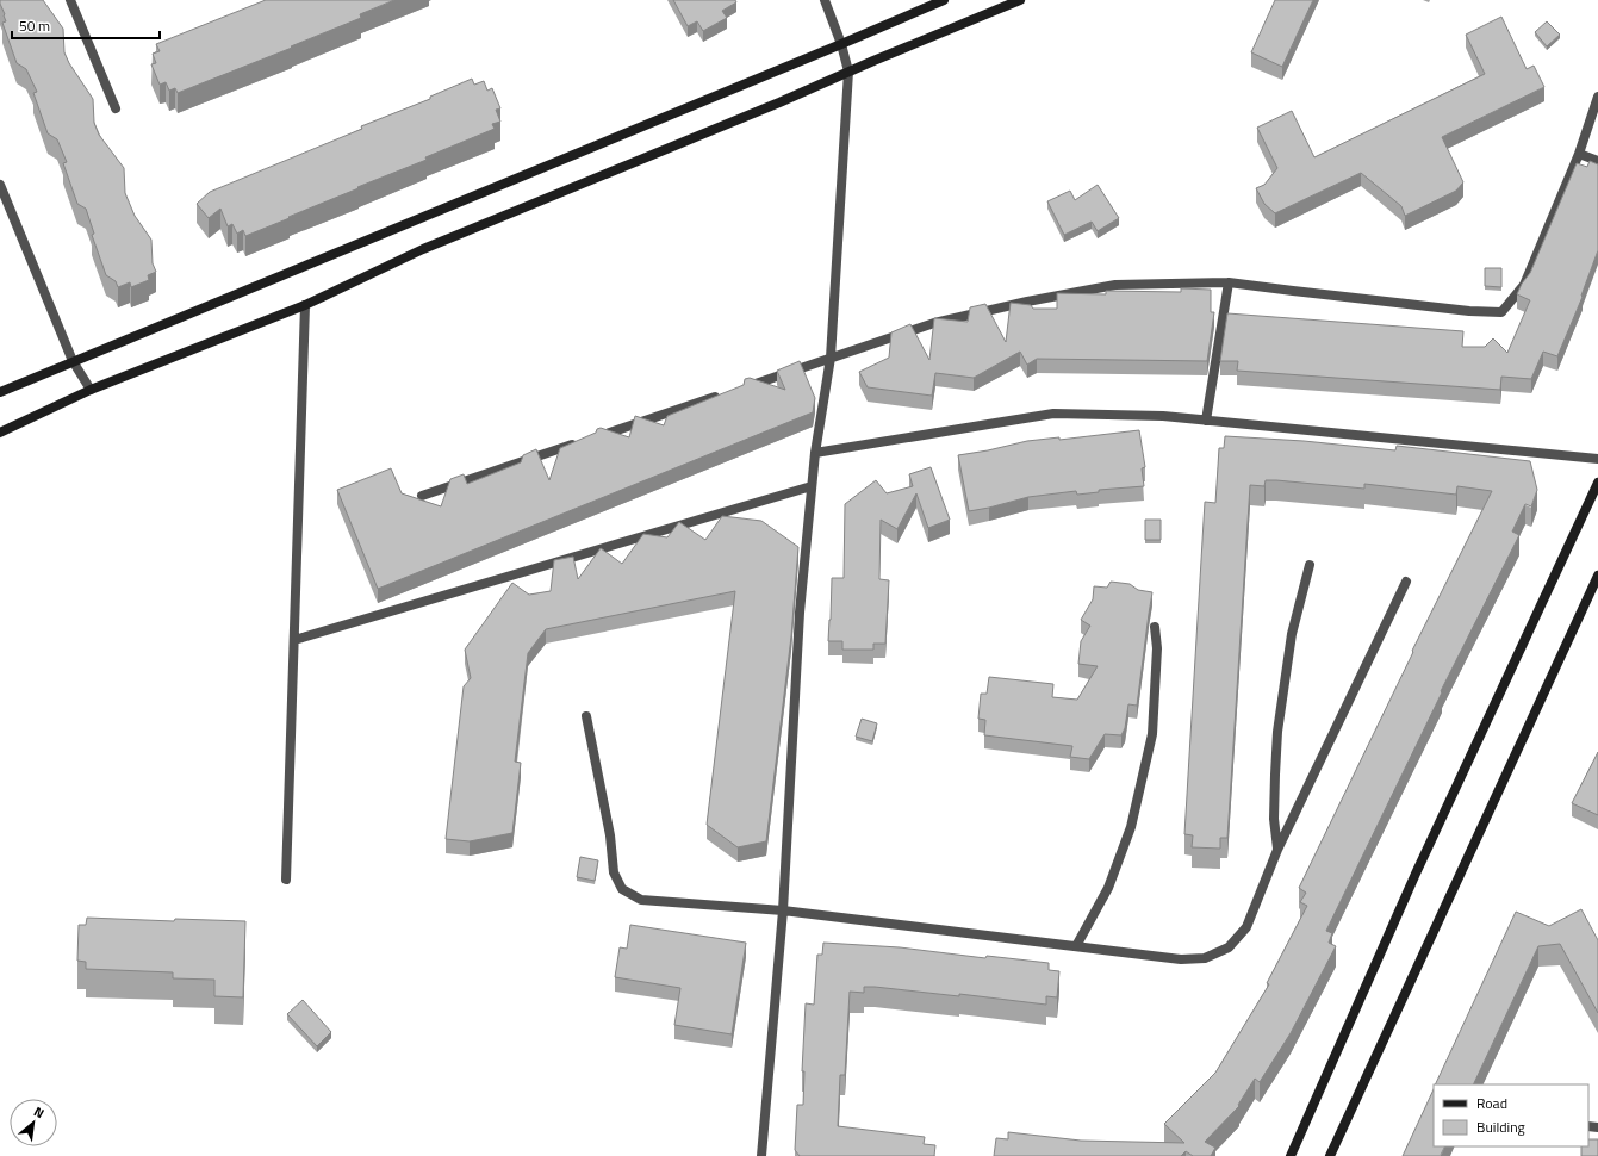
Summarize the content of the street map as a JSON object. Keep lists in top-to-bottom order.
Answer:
{
  "legend": ["Road", "Building"],
  "scale_bar": "50 m",
  "north": "top right"
}
